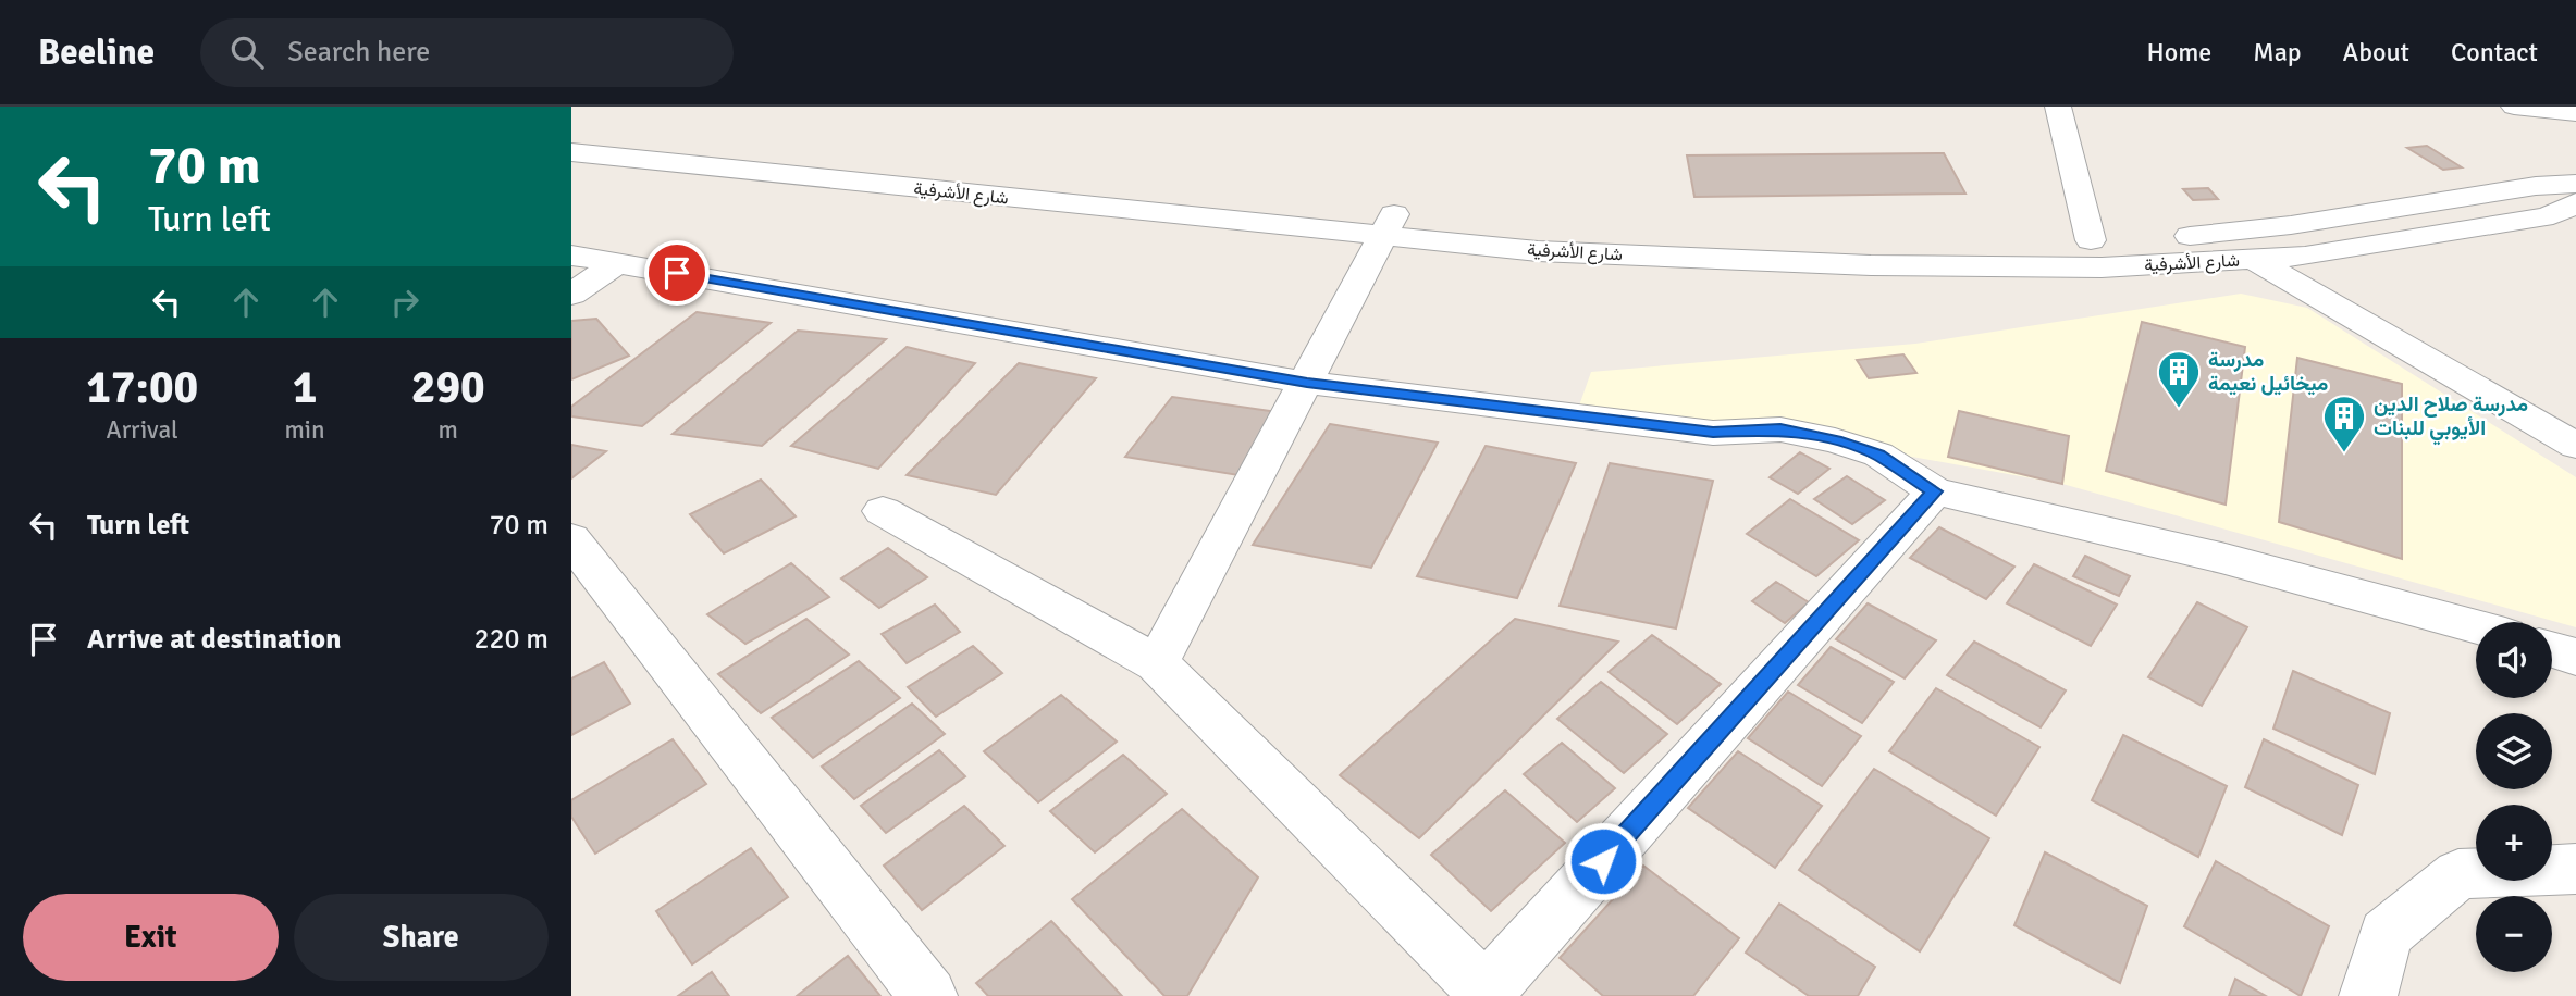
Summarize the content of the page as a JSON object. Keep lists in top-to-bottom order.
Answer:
{
  "streets": {
    "street": ["شارع الأشرفية"]
  },
  "places": {
    "building": ["مدرسة ميخائيل نعيمة", "مدرسة صلاح الدين الأيوبي للبنات"]
  },
  "page": {
    "header": "Beeline",
    "search": "Search here",
    "nav": [
      "Home",
      "Map",
      "About",
      "Contact"
    ],
    "turn": ["70 m", "Turn left"],
    "eta": [
      "17:00",
      "Arrival",
      "1",
      "min",
      "290",
      "m"
    ],
    "list": [
      {
        "name": "Turn left",
        "value": "70 m"
      },
      {
        "name": "Arrive at destination",
        "value": "220 m"
      }
    ],
    "map_buttons": ["+", "−"],
    "buttons": ["Exit", "Share"]
  }
}
